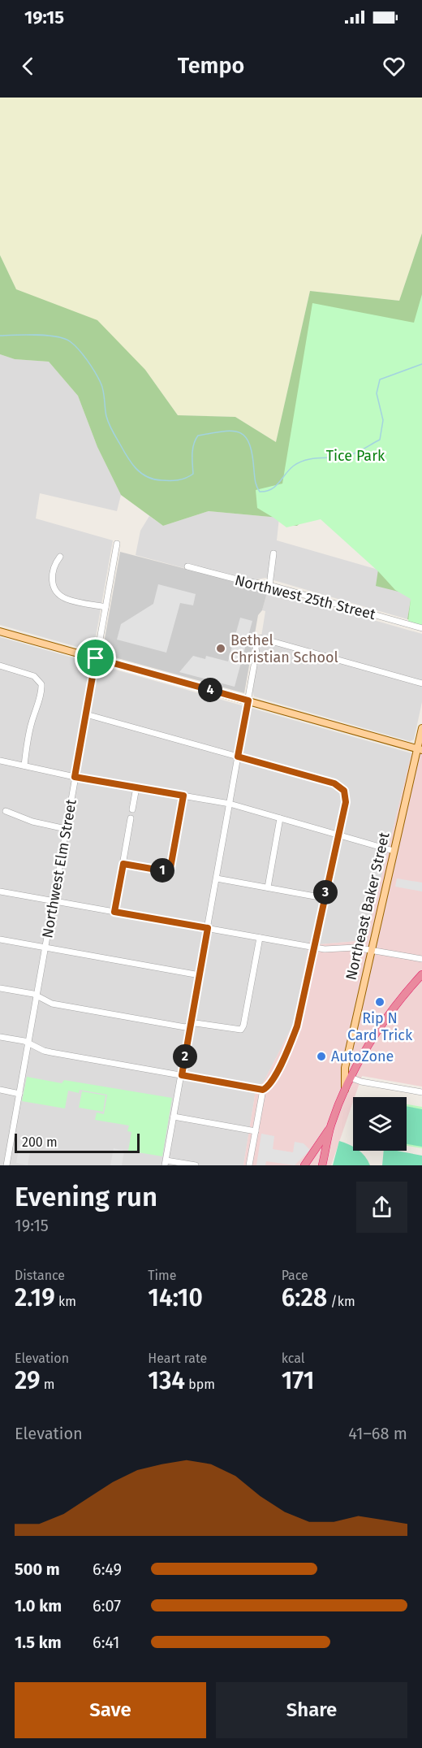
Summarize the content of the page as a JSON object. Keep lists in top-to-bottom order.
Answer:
{
  "streets": {
    "main road": ["Northeast Baker Street"],
    "street": ["Northwest 25th Street", "Northwest Elm Street"]
  },
  "parks": ["Tice Park"],
  "places": ["Bethel Christian School", "Rip N Card Trick", "AutoZone"],
  "scale_bar": "200 m",
  "page": {
    "status": "19:15",
    "header": "Tempo",
    "pins": [
      "4",
      "1",
      "3",
      "2"
    ],
    "scale": "200 m",
    "heading": ["Evening run", "19:15"],
    "stats": [
      ["Distance", "2.19 km"],
      ["Time", "14:10"],
      ["Pace", "6:28 /km"],
      ["Elevation", "29 m"],
      ["Heart rate", "134 bpm"],
      ["kcal", "171"]
    ],
    "chart": ["Elevation", "41–68 m"],
    "list": [
      {
        "name": "500 m",
        "note": "6:49"
      },
      {
        "name": "1.0 km",
        "note": "6:07"
      },
      {
        "name": "1.5 km",
        "note": "6:41"
      }
    ],
    "buttons": ["Save", "Share"]
  }
}
